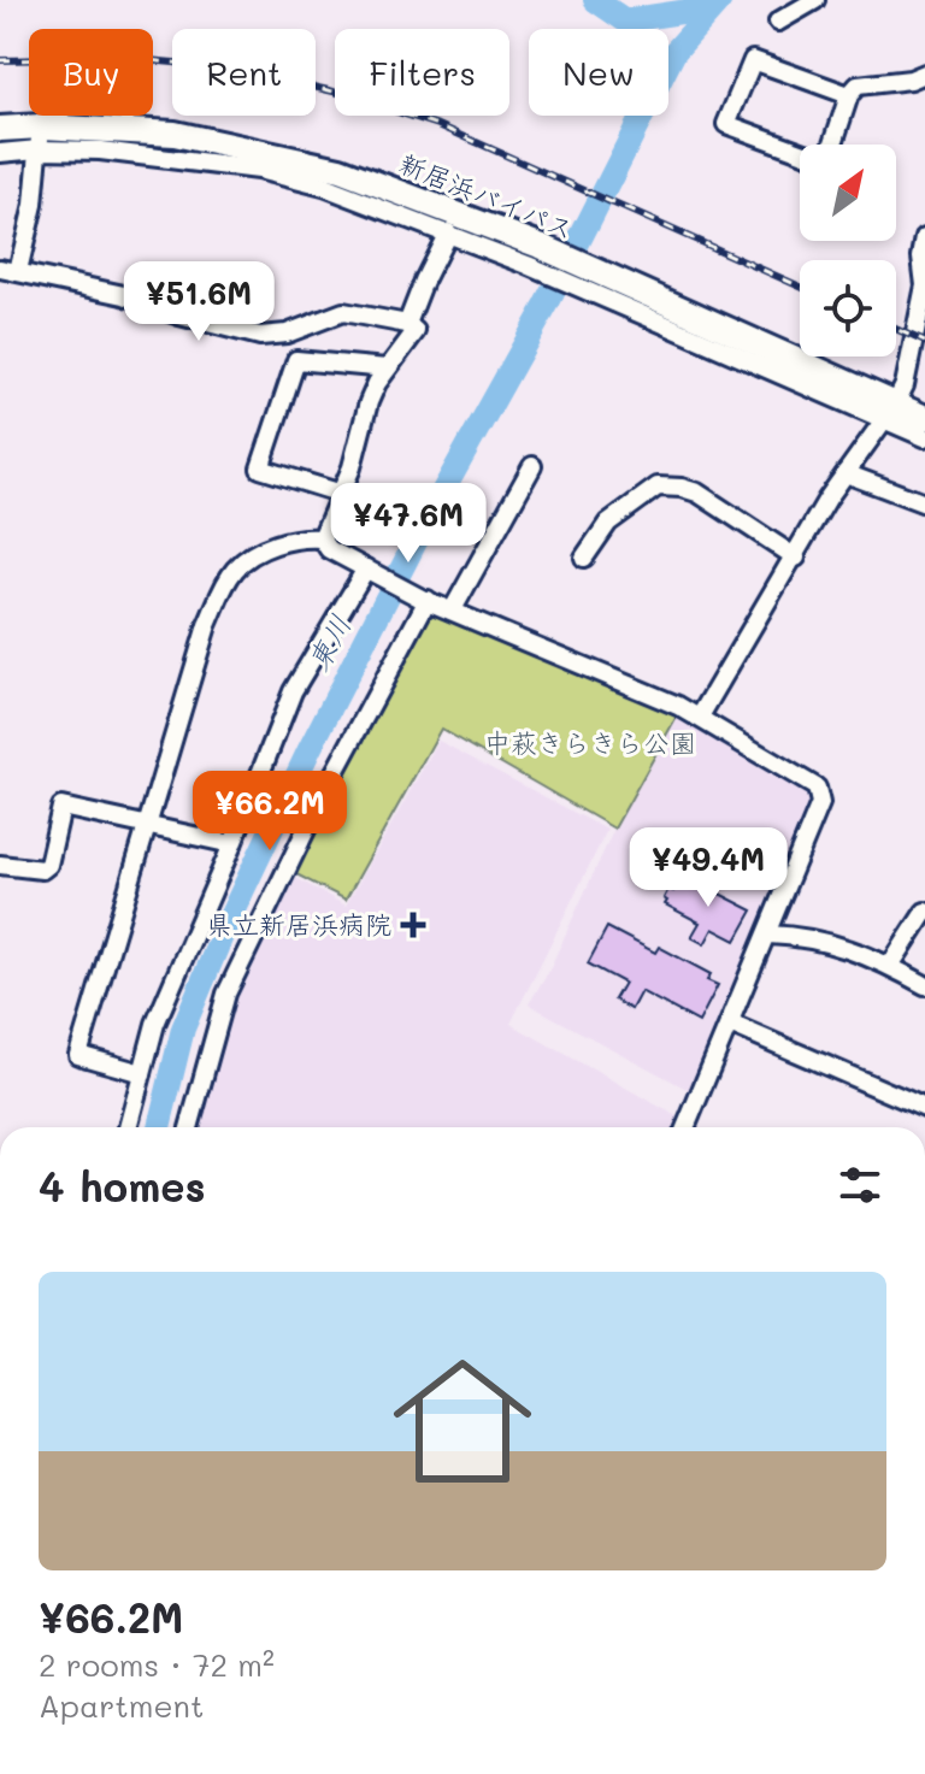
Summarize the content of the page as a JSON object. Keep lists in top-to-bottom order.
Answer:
{
  "streets": {
    "highway": ["新居浜バイパス"]
  },
  "water": ["東川"],
  "parks": ["中萩きらきら公園"],
  "places": {
    "health": ["県立新居浜病院"]
  },
  "north": "top right",
  "page": {
    "chip": [
      "Buy",
      "Rent",
      "Filters",
      "New"
    ],
    "price": [
      "¥51.6M",
      "¥47.6M",
      "¥66.2M",
      "¥49.4M"
    ],
    "heading": "4 homes",
    "list": [
      {
        "name": "¥66.2M",
        "note": "2 rooms · 72 m² · Apartment"
      }
    ]
  }
}
